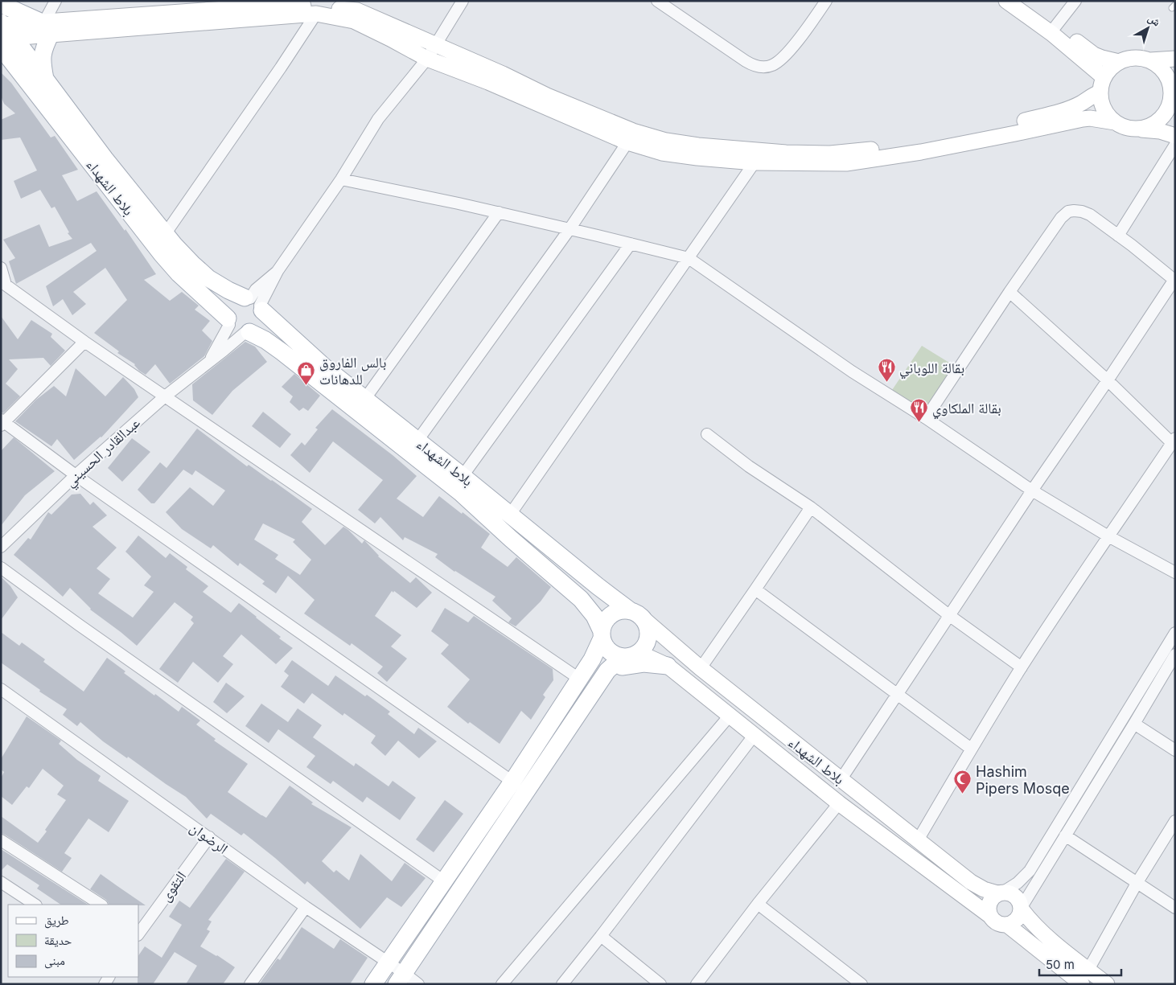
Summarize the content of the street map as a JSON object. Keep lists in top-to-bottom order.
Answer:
{
  "streets": {
    "main road": ["بلاط الشهداء"],
    "street": ["عبدالقادر الحسيني", "الرضوان", "التقوى"]
  },
  "crossings": [
    ["بلاط الشهداء", "عبدالقادر الحسيني"],
    ["الرضوان", "التقوى"]
  ],
  "places": {
    "restaurant": ["بقالة اللوباني", "بقالة الملكاوي"],
    "shop": ["بالس الفاروق للدهانات"],
    "mosque": ["Hashim Pipers Mosqe"]
  },
  "legend": ["طريق", "حديقة", "مبنى"],
  "scale_bar": "50 m",
  "north": "top right"
}
